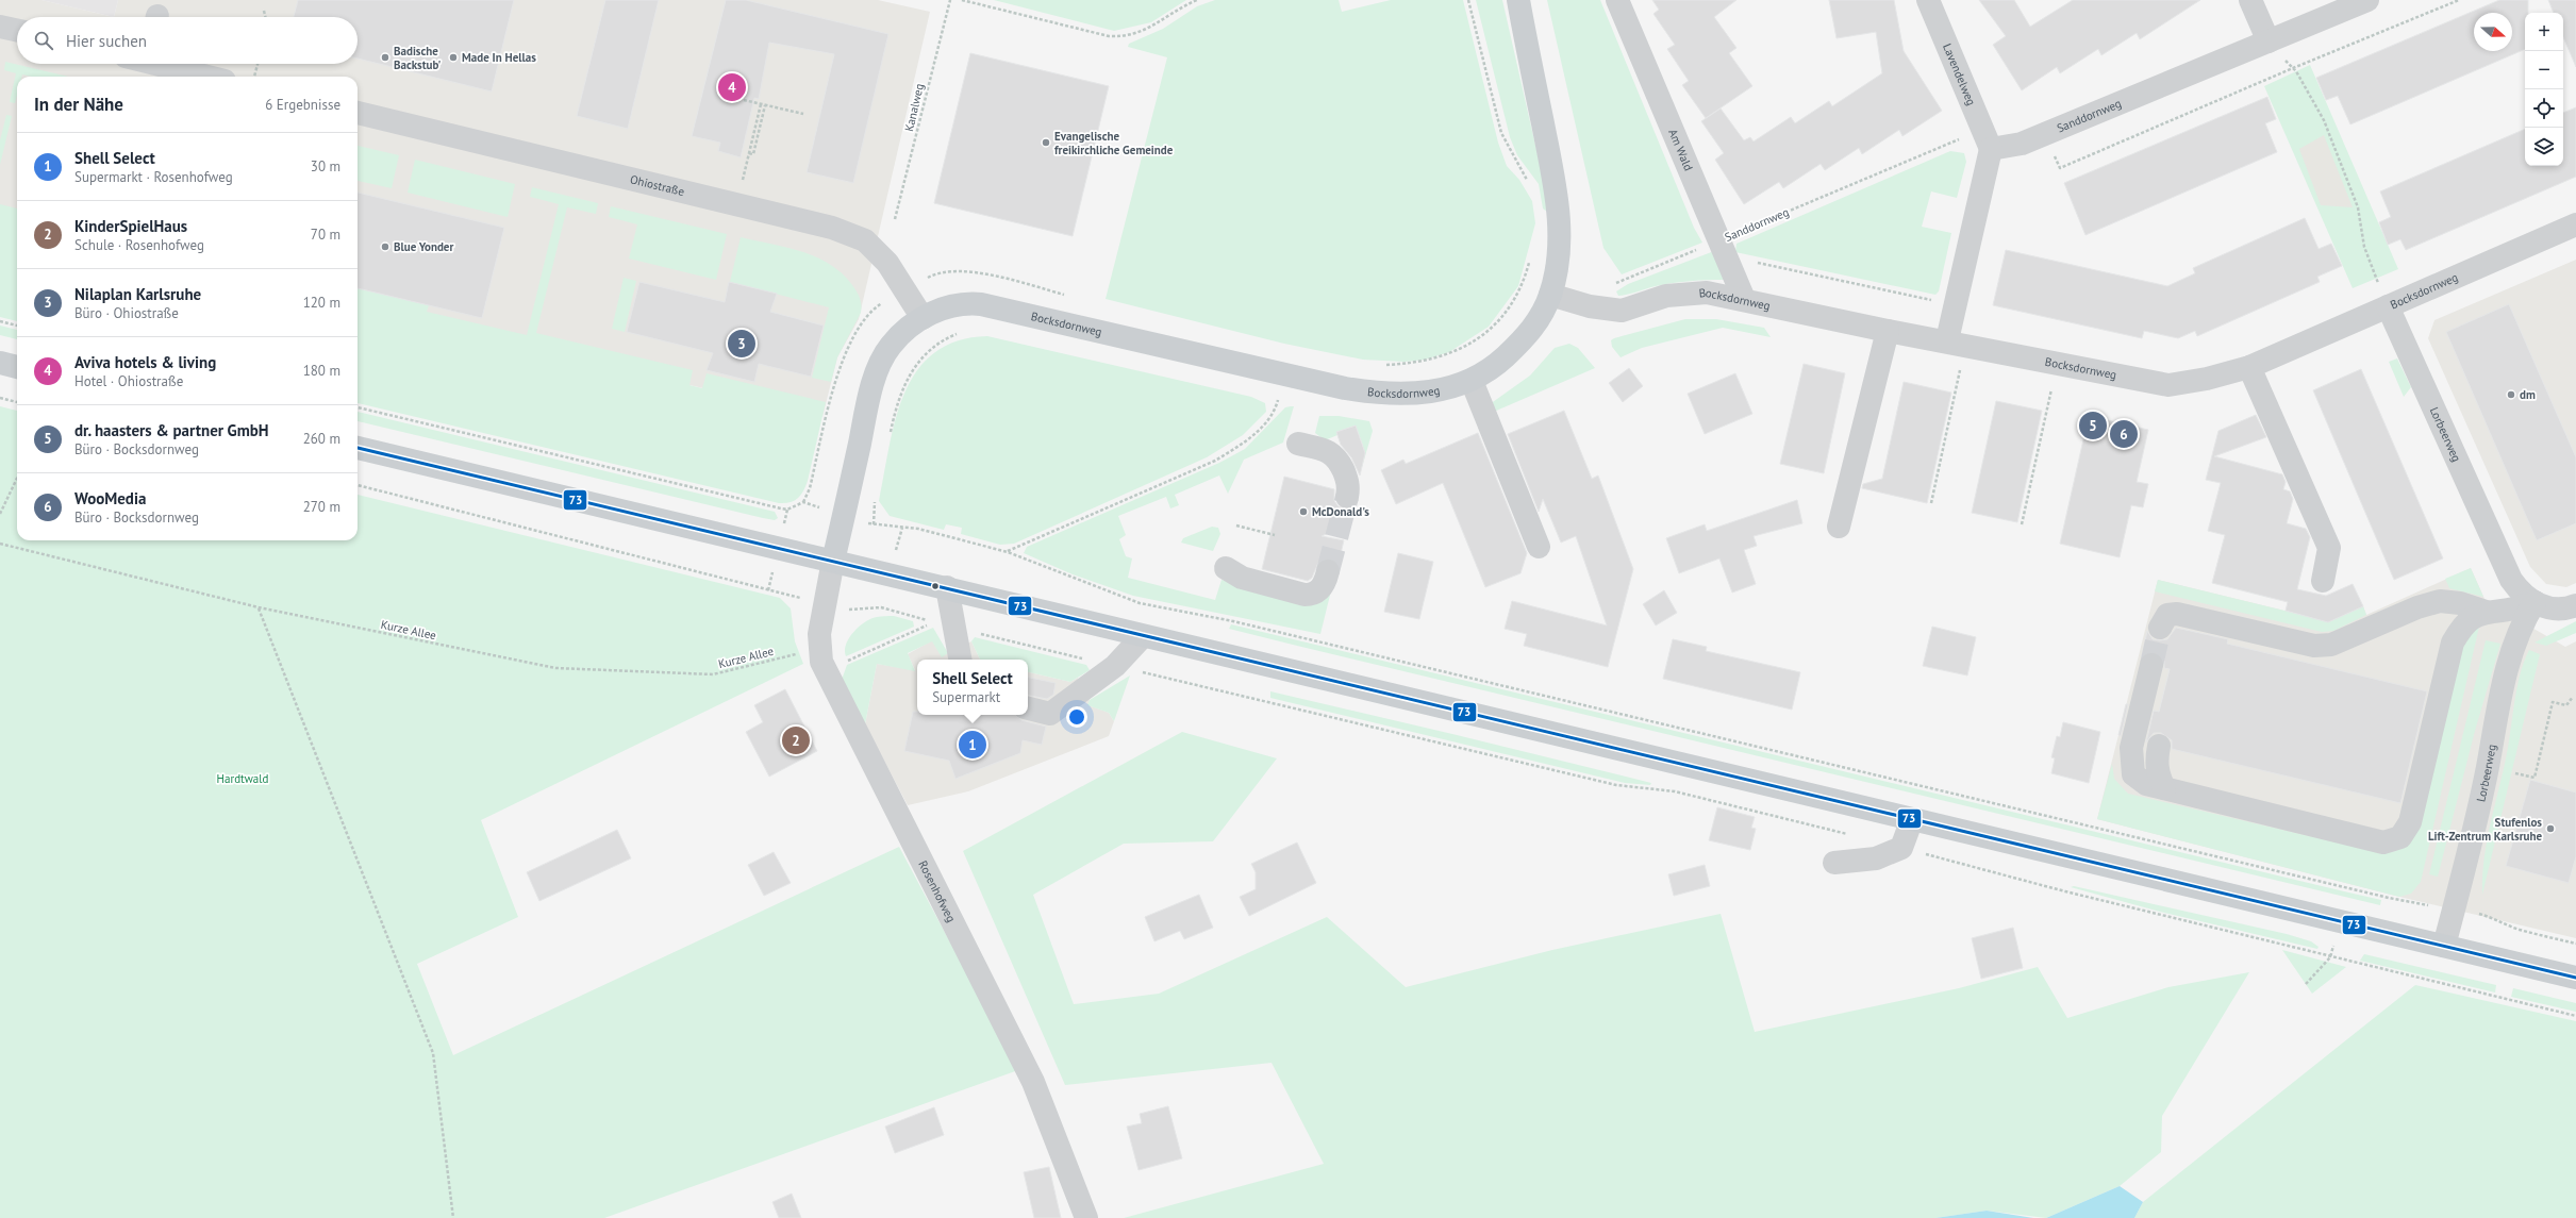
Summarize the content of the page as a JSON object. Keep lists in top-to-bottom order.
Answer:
{
  "streets": {
    "main road": ["Bocksdornweg"],
    "street": [
      "Lavendelweg",
      "Sanddornweg",
      "Am Wald",
      "Ohiostraße",
      "Lorbeerweg",
      "Rosenhofweg"
    ],
    "path": ["Kanalweg", "Kurze Allee"]
  },
  "crossings": [
    ["Lavendelweg", "Sanddornweg"],
    ["Sanddornweg", "Am Wald"],
    ["Sanddornweg", "Bocksdornweg"],
    ["Am Wald", "Bocksdornweg"],
    ["Ohiostraße", "Bocksdornweg"],
    ["Bocksdornweg", "Lorbeerweg"],
    ["Bocksdornweg", "Rosenhofweg"],
    ["Kurze Allee", "Rosenhofweg"]
  ],
  "parks": ["Hardtwald"],
  "places": [
    "Badische Backstub'",
    "Made In Hellas",
    "Evangelische freikirchliche Gemeinde",
    "Blue Yonder",
    "dm",
    "McDonald's",
    "Stufenlos Lift-Zentrum Karlsruhe"
  ],
  "lines": ["transit line 73"],
  "north": "right",
  "page": {
    "map_buttons": ["+", "−"],
    "search": "Hier suchen",
    "pins": [
      "4",
      "3",
      "5",
      "6",
      "2",
      "1"
    ],
    "heading": ["In der Nähe", "6 Ergebnisse"],
    "list": [
      {
        "mark": "1",
        "name": "Shell Select",
        "note": "Supermarkt · Rosenhofweg",
        "value": "30 m"
      },
      {
        "mark": "2",
        "name": "KinderSpielHaus",
        "note": "Schule · Rosenhofweg",
        "value": "70 m"
      },
      {
        "mark": "3",
        "name": "Nilaplan Karlsruhe",
        "note": "Büro · Ohiostraße",
        "value": "120 m"
      },
      {
        "mark": "4",
        "name": "Aviva hotels & living",
        "note": "Hotel · Ohiostraße",
        "value": "180 m"
      },
      {
        "mark": "5",
        "name": "dr. haasters & partner GmbH",
        "note": "Büro · Bocksdornweg",
        "value": "260 m"
      },
      {
        "mark": "6",
        "name": "WooMedia",
        "note": "Büro · Bocksdornweg",
        "value": "270 m"
      }
    ],
    "popup": ["Shell Select", "Supermarkt"]
  }
}
